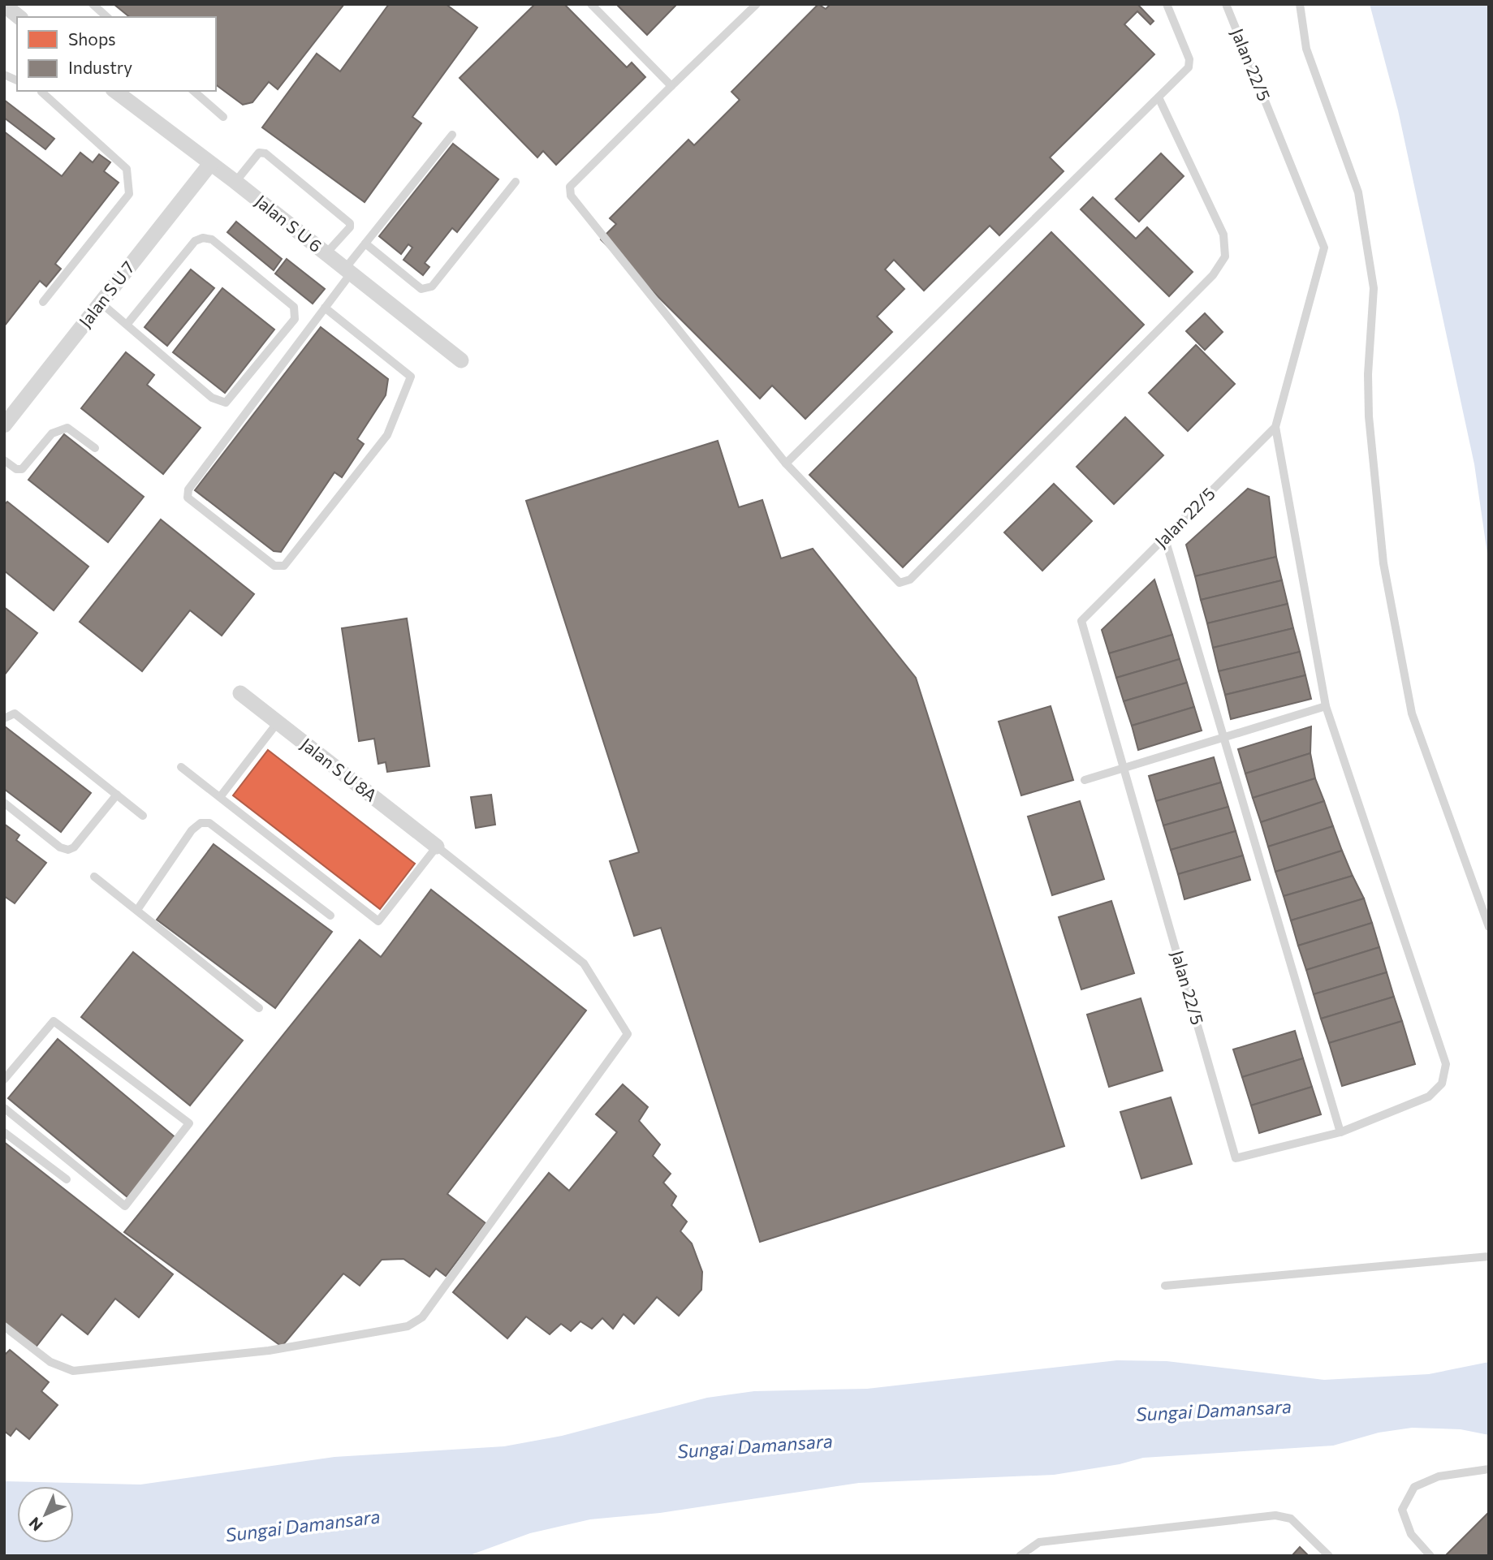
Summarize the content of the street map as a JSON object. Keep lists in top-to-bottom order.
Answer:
{
  "streets": {
    "street": ["Jalan S U 6", "Jalan S U 7", "Jalan S U 8A"],
    "lane": ["Jalan 22/5"]
  },
  "crossings": [
    ["Jalan S U 6", "Jalan S U 7"]
  ],
  "water": ["Sungai Damansara"],
  "legend": ["Shops", "Industry"],
  "north": "bottom left"
}
